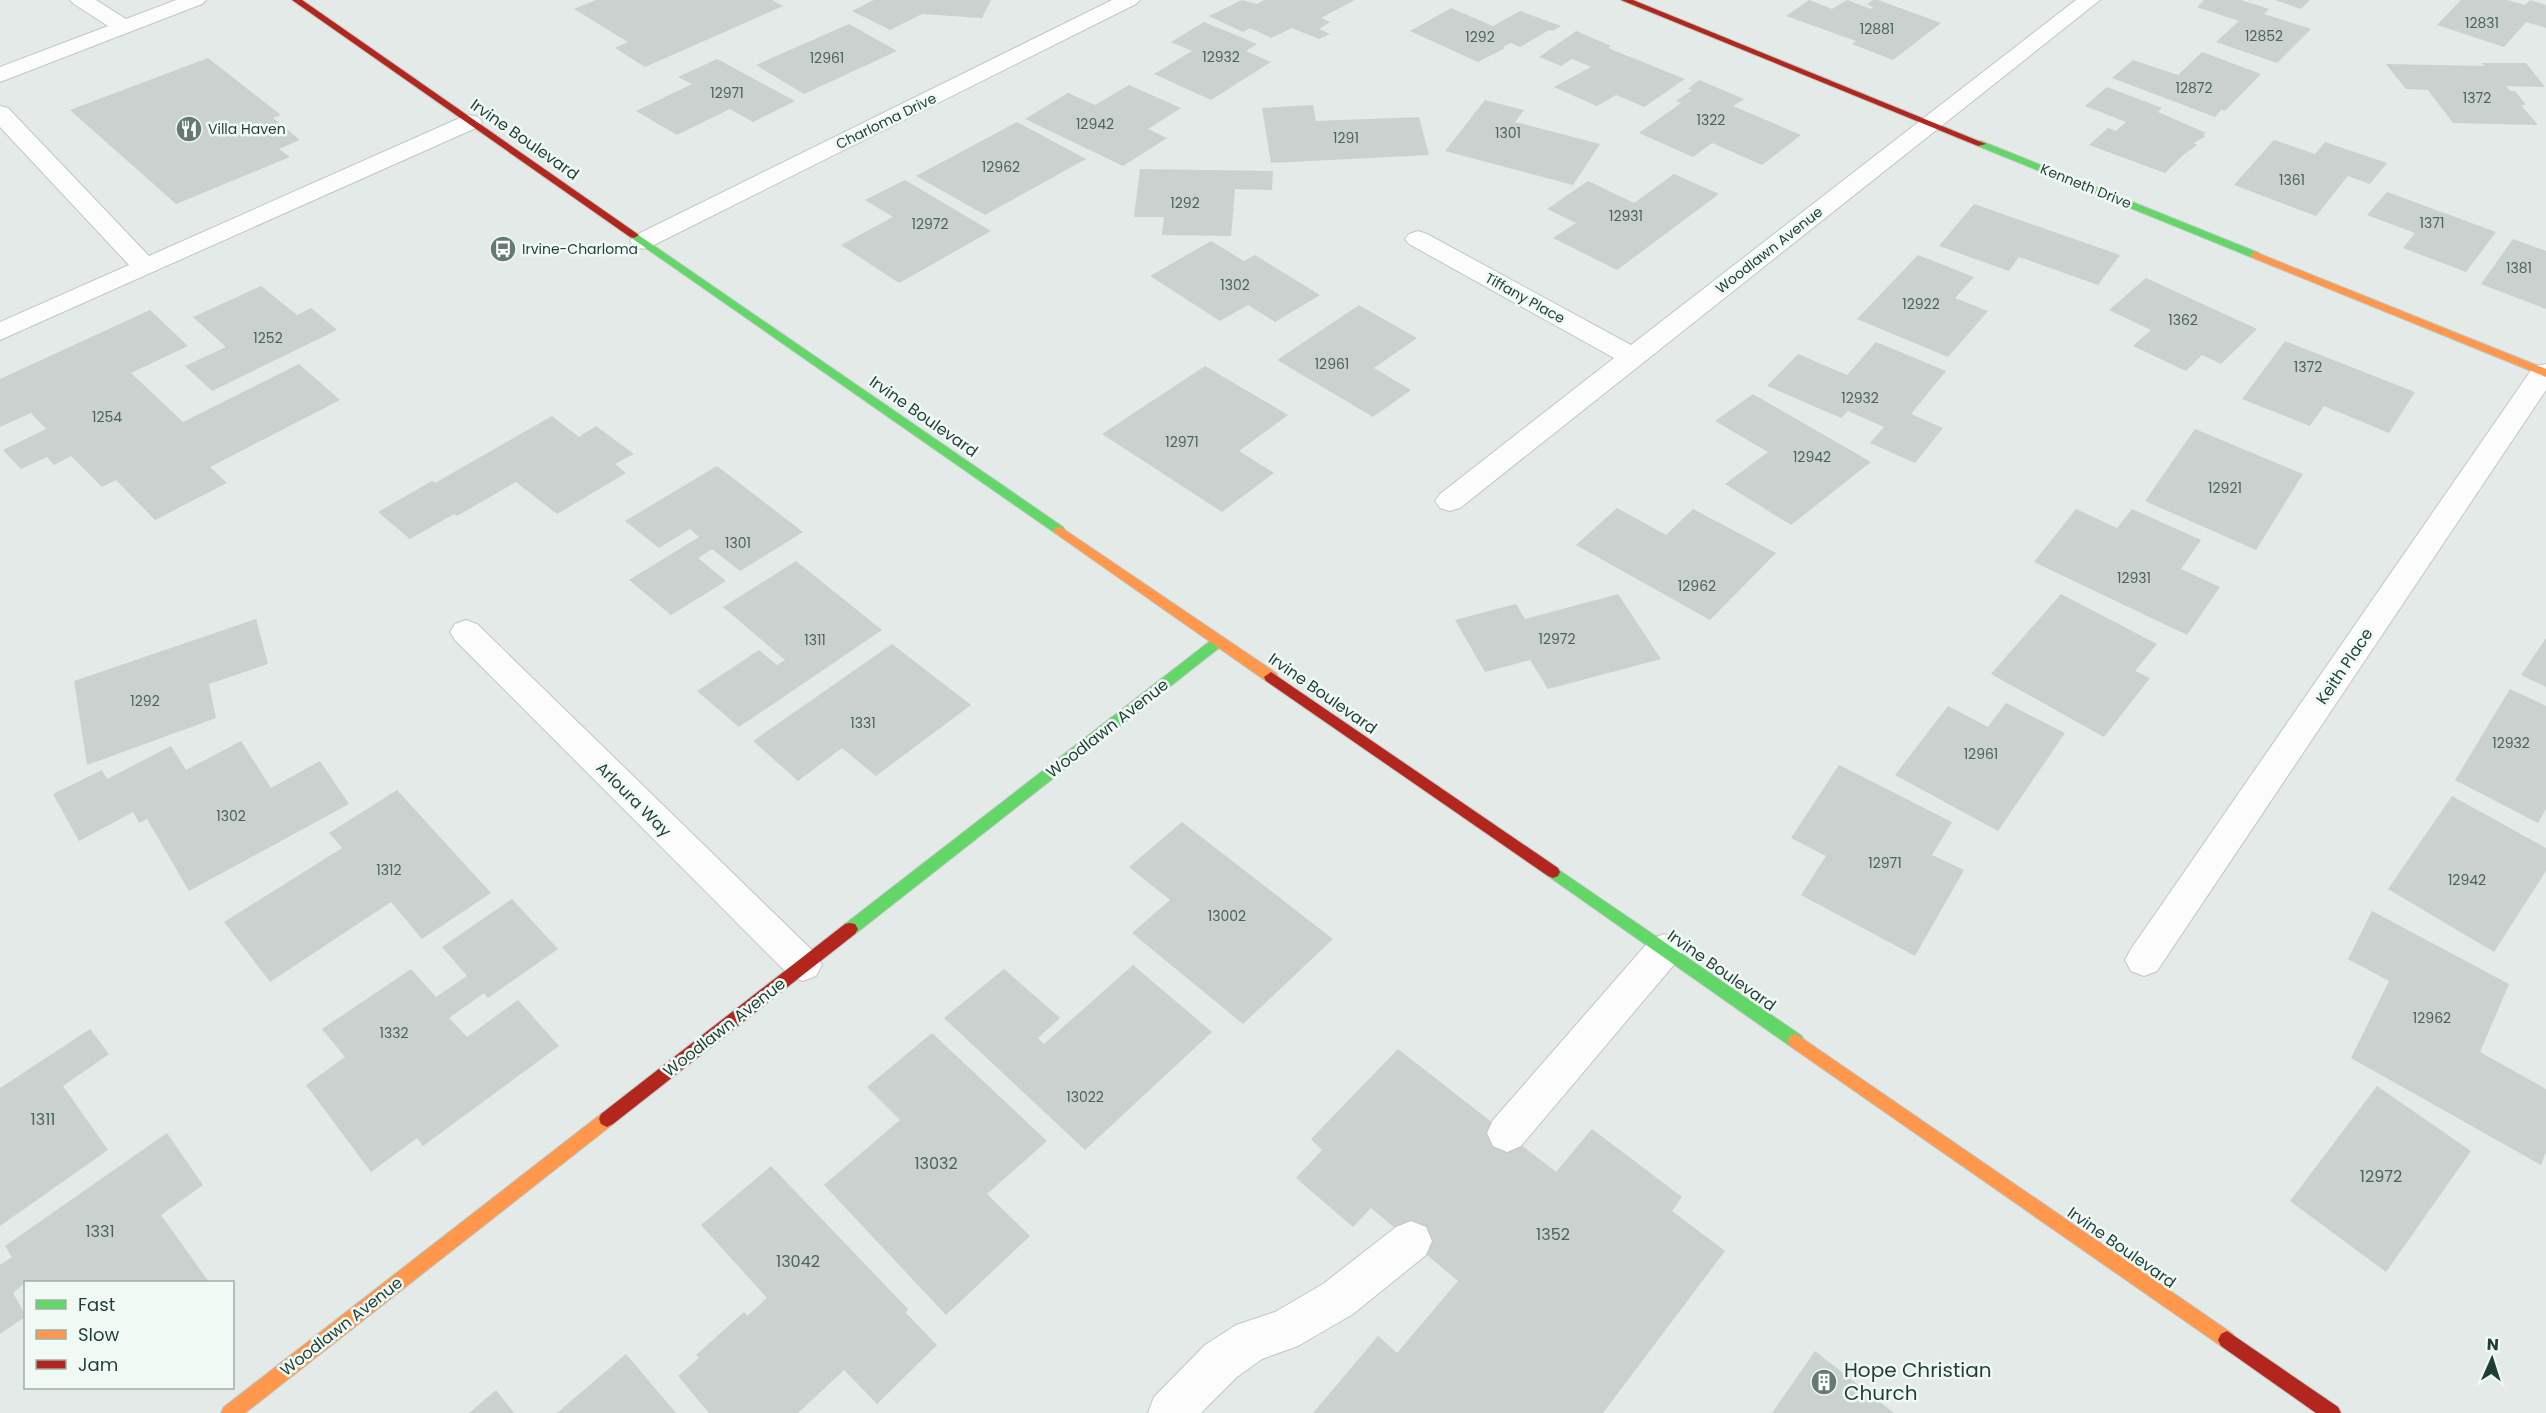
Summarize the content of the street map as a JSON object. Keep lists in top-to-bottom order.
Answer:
{
  "streets": {
    "main road": ["Irvine Boulevard", "Kenneth Drive", "Woodlawn Avenue"],
    "street": [
      "Charloma Drive",
      "Tiffany Place",
      "Keith Place",
      "Arloura Way"
    ]
  },
  "crossings": [
    ["Charloma Drive", "Irvine Boulevard"],
    ["Irvine Boulevard", "Woodlawn Avenue"],
    ["Kenneth Drive", "Woodlawn Avenue"],
    ["Kenneth Drive", "Keith Place"],
    ["Woodlawn Avenue", "Tiffany Place"],
    ["Woodlawn Avenue", "Arloura Way"]
  ],
  "places": {
    "restaurant": ["Villa Haven"],
    "bus stop": ["Irvine-Charloma"],
    "building": ["Hope Christian Church"]
  },
  "house_numbers": [
    "12831",
    "12881",
    "12852",
    "1292",
    "12932",
    "12961",
    "12872",
    "12971",
    "1372",
    "1322",
    "12942",
    "1301",
    "1291",
    "12962",
    "1361",
    "1292",
    "12931",
    "1371",
    "12972",
    "1381",
    "1302",
    "12922",
    "1362",
    "1252",
    "12961",
    "1372",
    "12932",
    "1254",
    "12971",
    "12942",
    "12921",
    "1301",
    "12931",
    "12962",
    "12972",
    "1311",
    "1292",
    "1331",
    "12932",
    "12961",
    "1302",
    "12971",
    "1312",
    "12942",
    "13002",
    "12962",
    "1332",
    "13022",
    "1311",
    "13032",
    "12972",
    "1331",
    "1352",
    "13042"
  ],
  "legend": ["Fast", "Slow", "Jam"],
  "north": "top"
}
